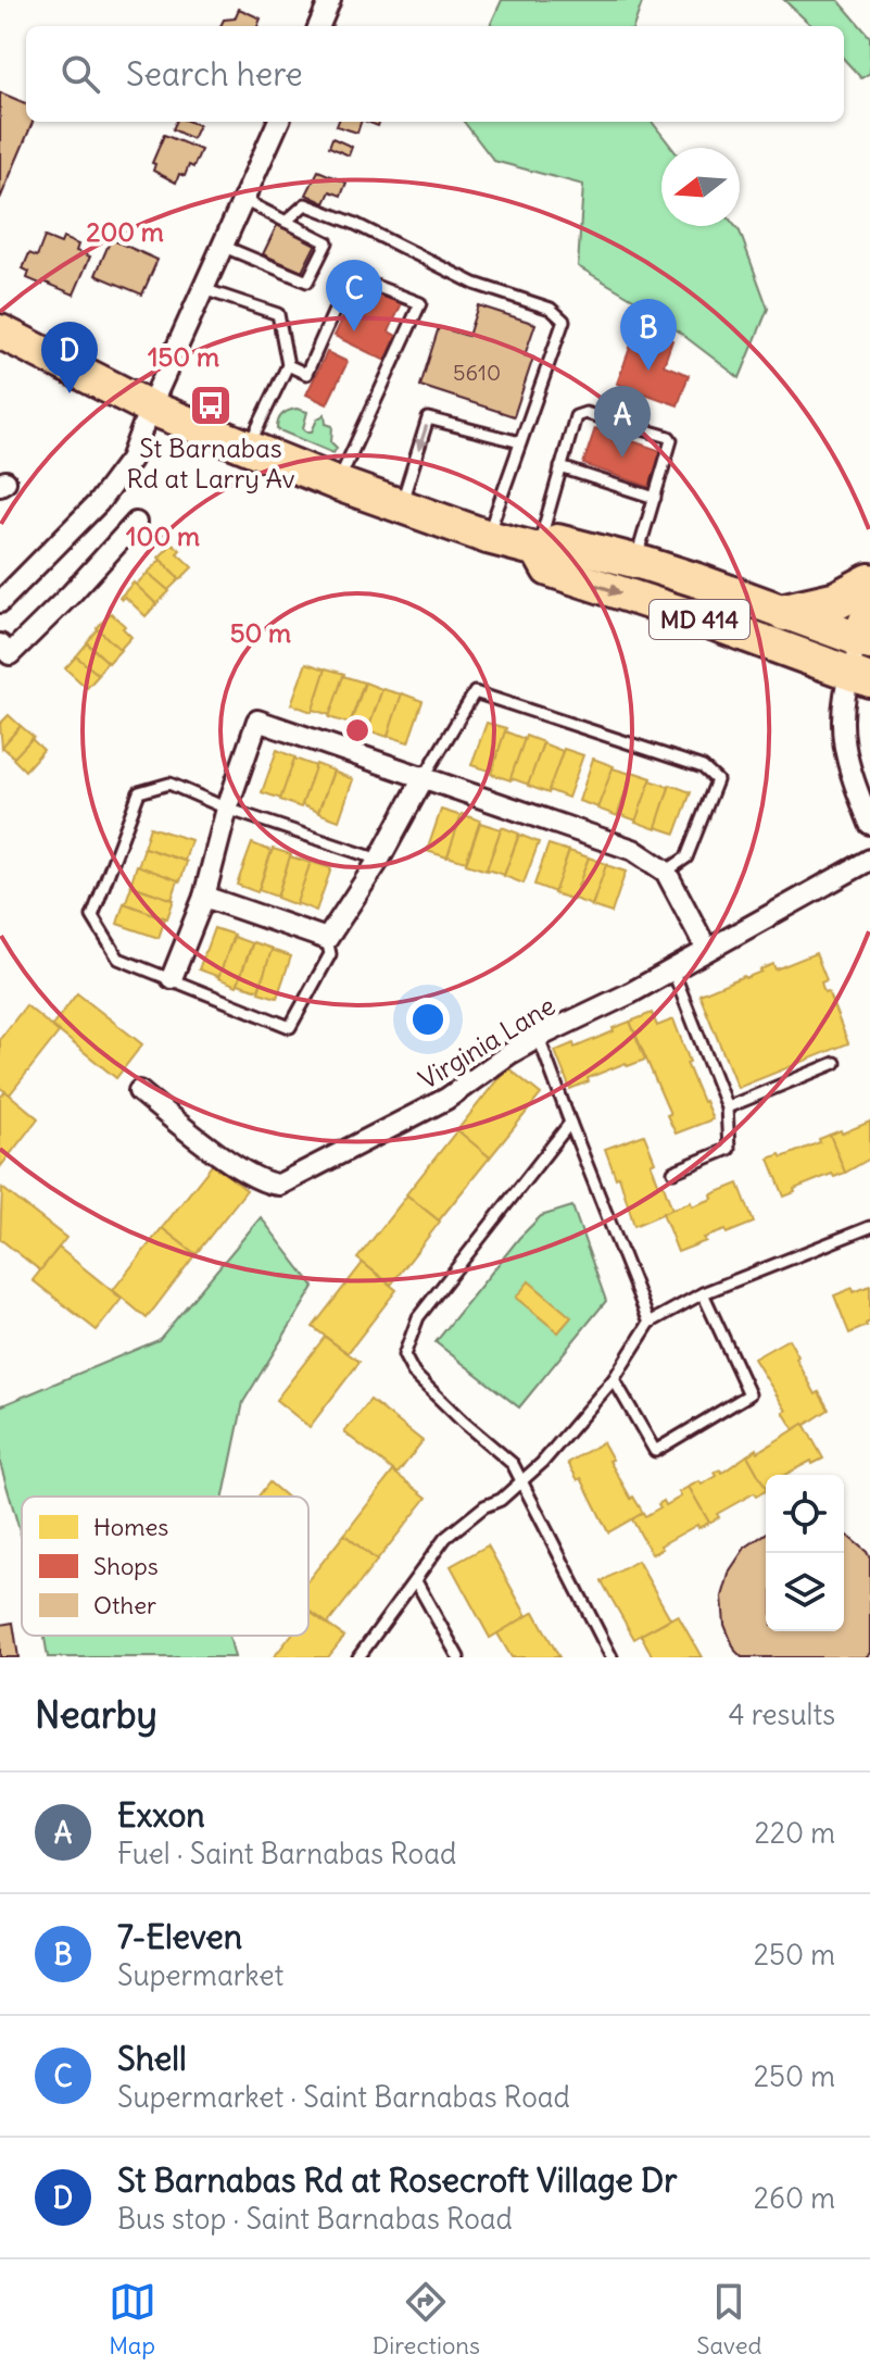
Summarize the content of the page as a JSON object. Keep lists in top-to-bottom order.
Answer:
{
  "streets": {
    "main road": ["MD 414"],
    "street": ["Virginia Lane"]
  },
  "places": {
    "bus stop": ["St Barnabas Rd at Larry Av"]
  },
  "house_numbers": ["5610"],
  "legend": ["Homes", "Shops", "Other"],
  "north": "left",
  "page": {
    "search": "Search here",
    "pins": [
      "C",
      "B",
      "D",
      "A"
    ],
    "heading": ["Nearby", "4 results"],
    "list": [
      {
        "mark": "A",
        "name": "Exxon",
        "note": "Fuel · Saint Barnabas Road",
        "value": "220 m"
      },
      {
        "mark": "B",
        "name": "7-Eleven",
        "note": "Supermarket",
        "value": "250 m"
      },
      {
        "mark": "C",
        "name": "Shell",
        "note": "Supermarket · Saint Barnabas Road",
        "value": "250 m"
      },
      {
        "mark": "D",
        "name": "St Barnabas Rd at Rosecroft Village Dr",
        "note": "Bus stop · Saint Barnabas Road",
        "value": "260 m"
      }
    ],
    "nav": ["Map", "Directions", "Saved"]
  },
  "rings": [
    "200 m",
    "150 m",
    "100 m",
    "50 m"
  ]
}
